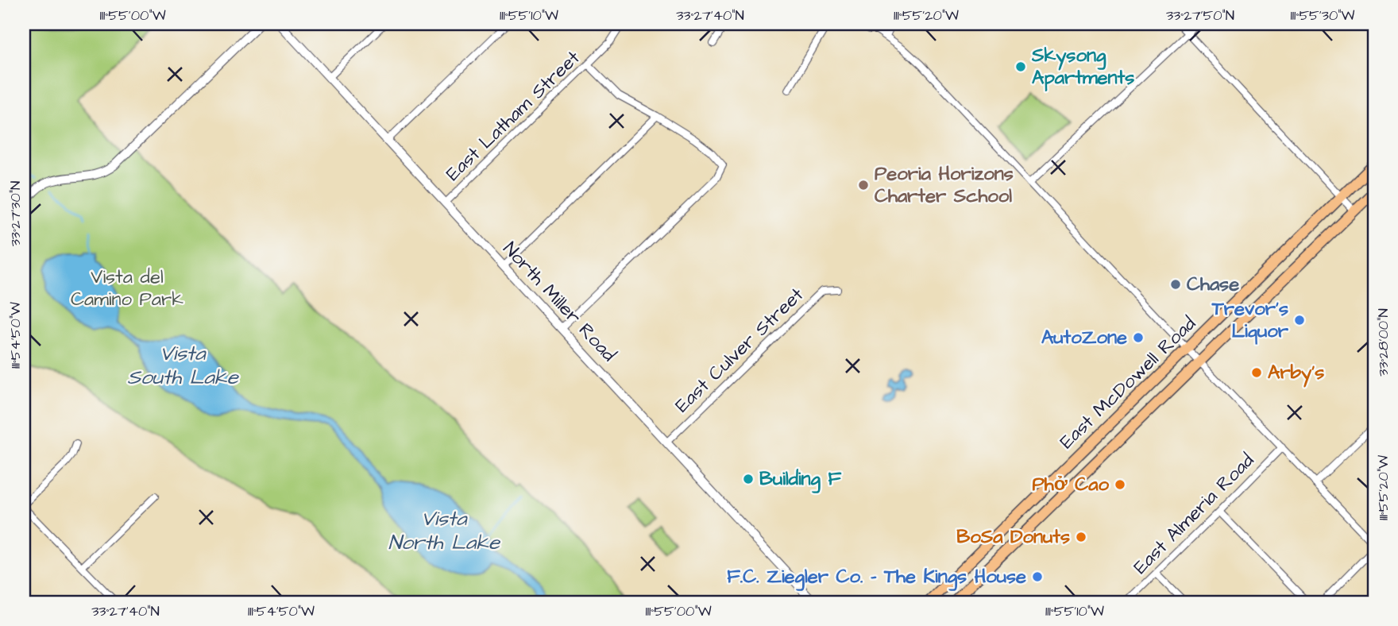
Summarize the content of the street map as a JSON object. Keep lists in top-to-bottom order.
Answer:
{
  "streets": {
    "main road": ["East McDowell Road"],
    "street": [
      "East Latham Street",
      "North Miller Road",
      "East Culver Street",
      "East Almeria Road"
    ]
  },
  "crossings": [
    ["East Latham Street", "North Miller Road"],
    ["North Miller Road", "East Culver Street"]
  ],
  "water": ["Vista South Lake", "Vista North Lake"],
  "parks": ["Vista del Camino Park"],
  "places": [
    "Skysong Apartments",
    "Peoria Horizons Charter School",
    "Chase",
    "Trevor's Liquor",
    "AutoZone",
    "Arby's",
    "Building F",
    "Phở Cao",
    "BoSa Donuts",
    "F.C. Ziegler Co. - The Kings House"
  ],
  "coordinates": [
    "111°55'00\"W",
    "111°55'10\"W",
    "33°27'40\"N",
    "111°55'20\"W",
    "33°27'50\"N",
    "111°55'30\"W",
    "33°27'30\"N",
    "111°54'50\"W",
    "33°28'00\"N"
  ]
}
